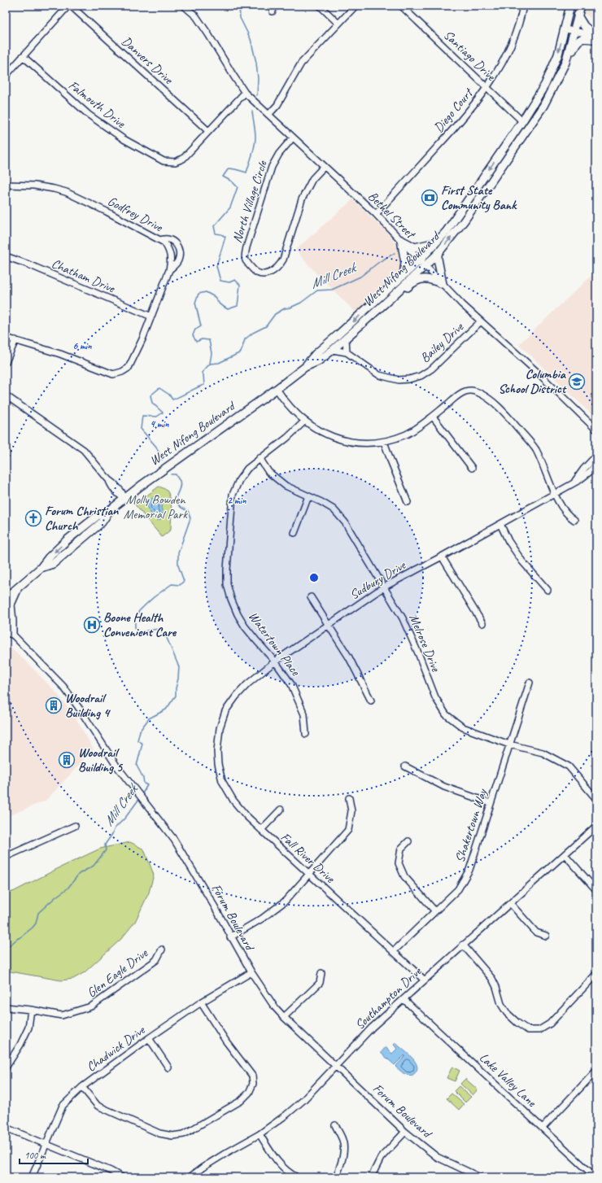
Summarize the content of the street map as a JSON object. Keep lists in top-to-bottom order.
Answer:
{
  "streets": {
    "main road": ["West Nifong Boulevard"],
    "street": [
      "Santiago Drive",
      "Danvers Drive",
      "Falmouth Drive",
      "Diego Court",
      "North Village Circle",
      "Godfrey Drive",
      "Bethel Street",
      "Chatham Drive",
      "Bailey Drive",
      "Sudbury Drive",
      "Melrose Drive",
      "Watertown Place",
      "Shakertown Way",
      "Fall River Drive",
      "Forum Boulevard",
      "Glen Eagle Drive",
      "Southampton Drive",
      "Chadwick Drive",
      "Lake Valley Lane"
    ]
  },
  "crossings": [
    ["Santiago Drive", "Diego Court"],
    ["Santiago Drive", "West Nifong Boulevard"],
    ["Danvers Drive", "Falmouth Drive"],
    ["Diego Court", "Bethel Street"],
    ["North Village Circle", "Bethel Street"],
    ["Godfrey Drive", "Chatham Drive"],
    ["Bethel Street", "West Nifong Boulevard"],
    ["Bethel Street", "Bailey Drive"],
    ["West Nifong Boulevard", "Bailey Drive"],
    ["Sudbury Drive", "Melrose Drive"],
    ["Sudbury Drive", "Watertown Place"],
    ["Sudbury Drive", "Fall River Drive"],
    ["Melrose Drive", "Watertown Place"],
    ["Melrose Drive", "Shakertown Way"],
    ["Shakertown Way", "Fall River Drive"],
    ["Fall River Drive", "Southampton Drive"],
    ["Forum Boulevard", "Southampton Drive"],
    ["Forum Boulevard", "Chadwick Drive"],
    ["Southampton Drive", "Lake Valley Lane"]
  ],
  "water": ["Mill Creek"],
  "parks": ["Molly Bowden Memorial Park"],
  "places": {
    "bank": ["First State Community Bank"],
    "school or university": ["Columbia School District"],
    "church": ["Forum Christian Church"],
    "hospital": ["Boone Health Convenient Care"],
    "building": ["Woodrail Building 4", "Woodrail Building 5"]
  },
  "scale_bar": "100 m",
  "rings": ["6 min", "4 min", "2 min"]
}
